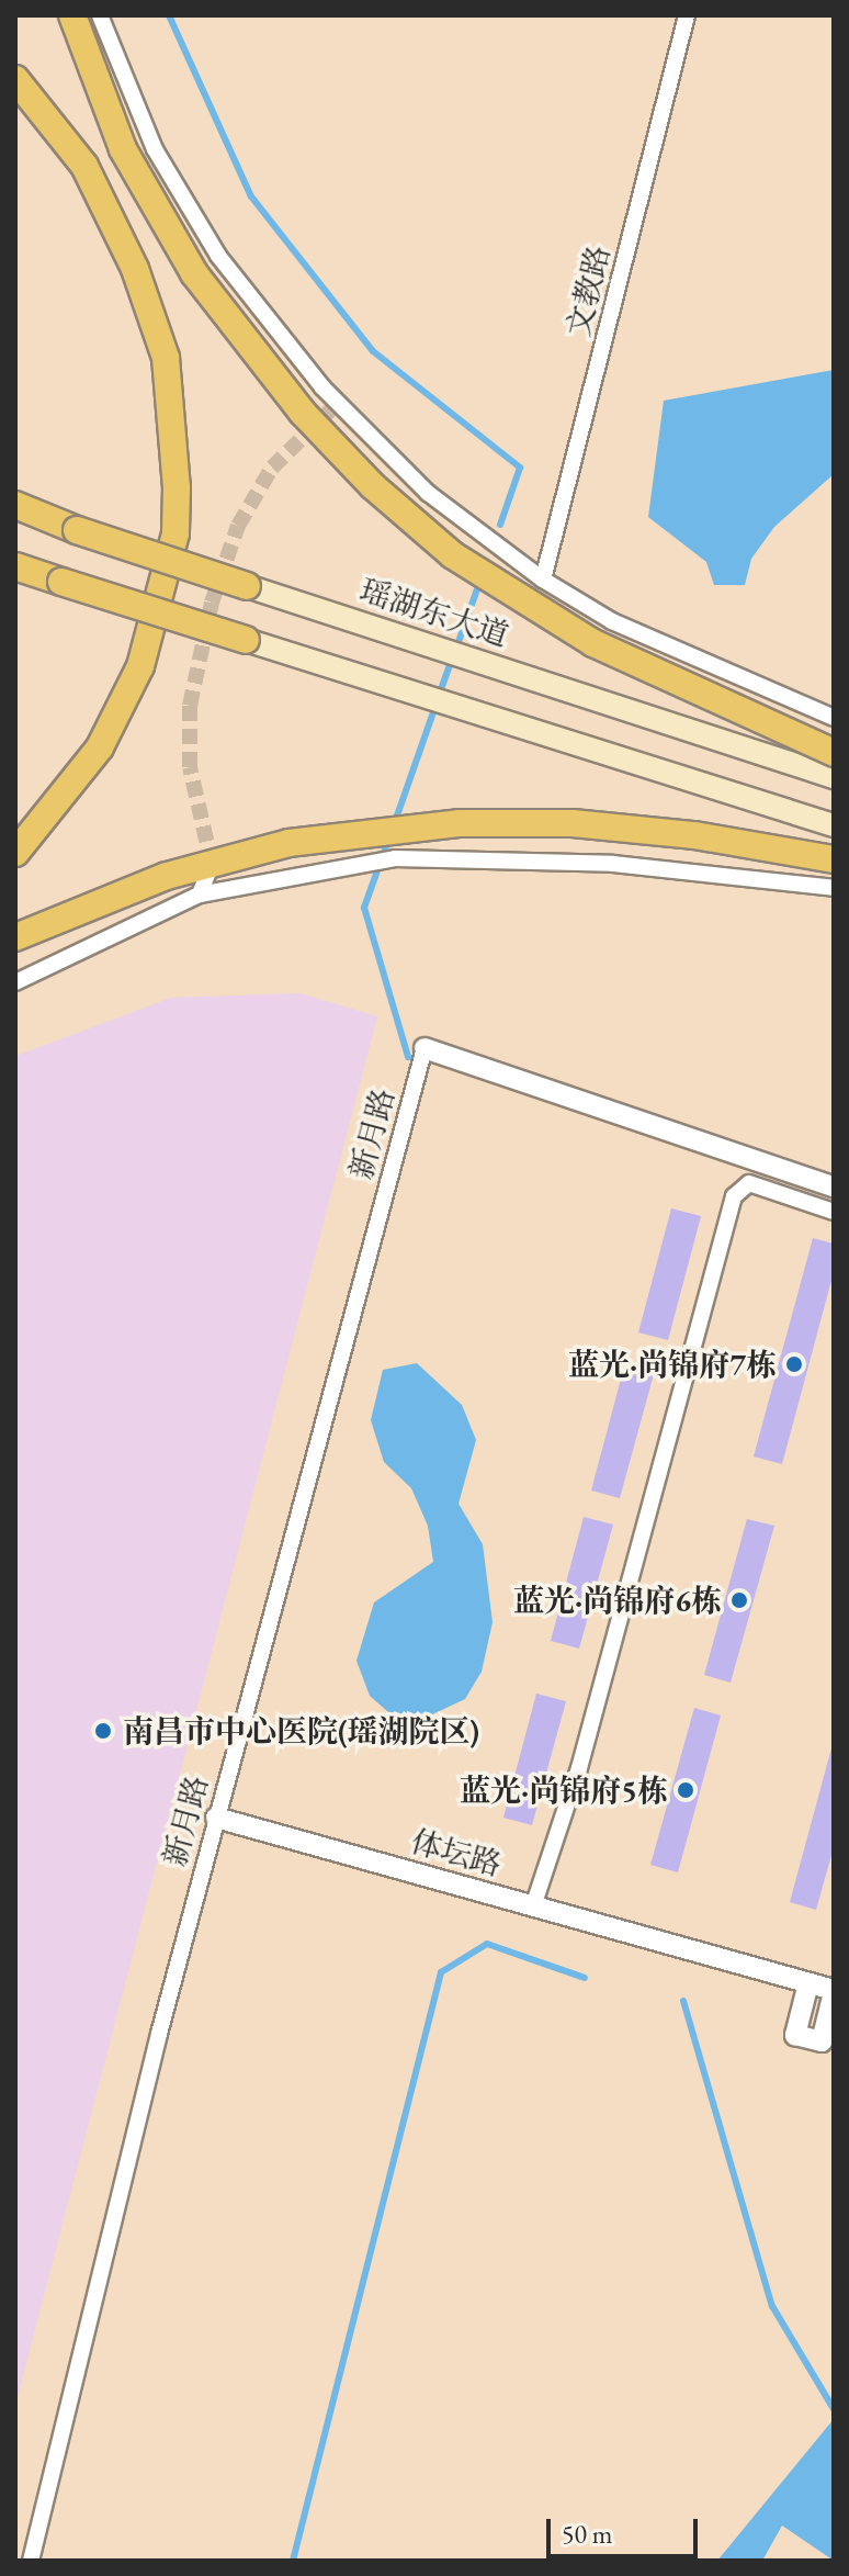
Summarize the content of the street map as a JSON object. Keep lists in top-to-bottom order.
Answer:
{
  "streets": {
    "main road": ["瑶湖东大道"],
    "street": ["文教路", "新月路", "体坛路"]
  },
  "crossings": [
    ["新月路", "体坛路"]
  ],
  "places": [
    "蓝光·尚锦府7栋",
    "蓝光·尚锦府6栋",
    "南昌市中心医院(瑶湖院区)",
    "蓝光·尚锦府5栋"
  ],
  "scale_bar": "50 m"
}
